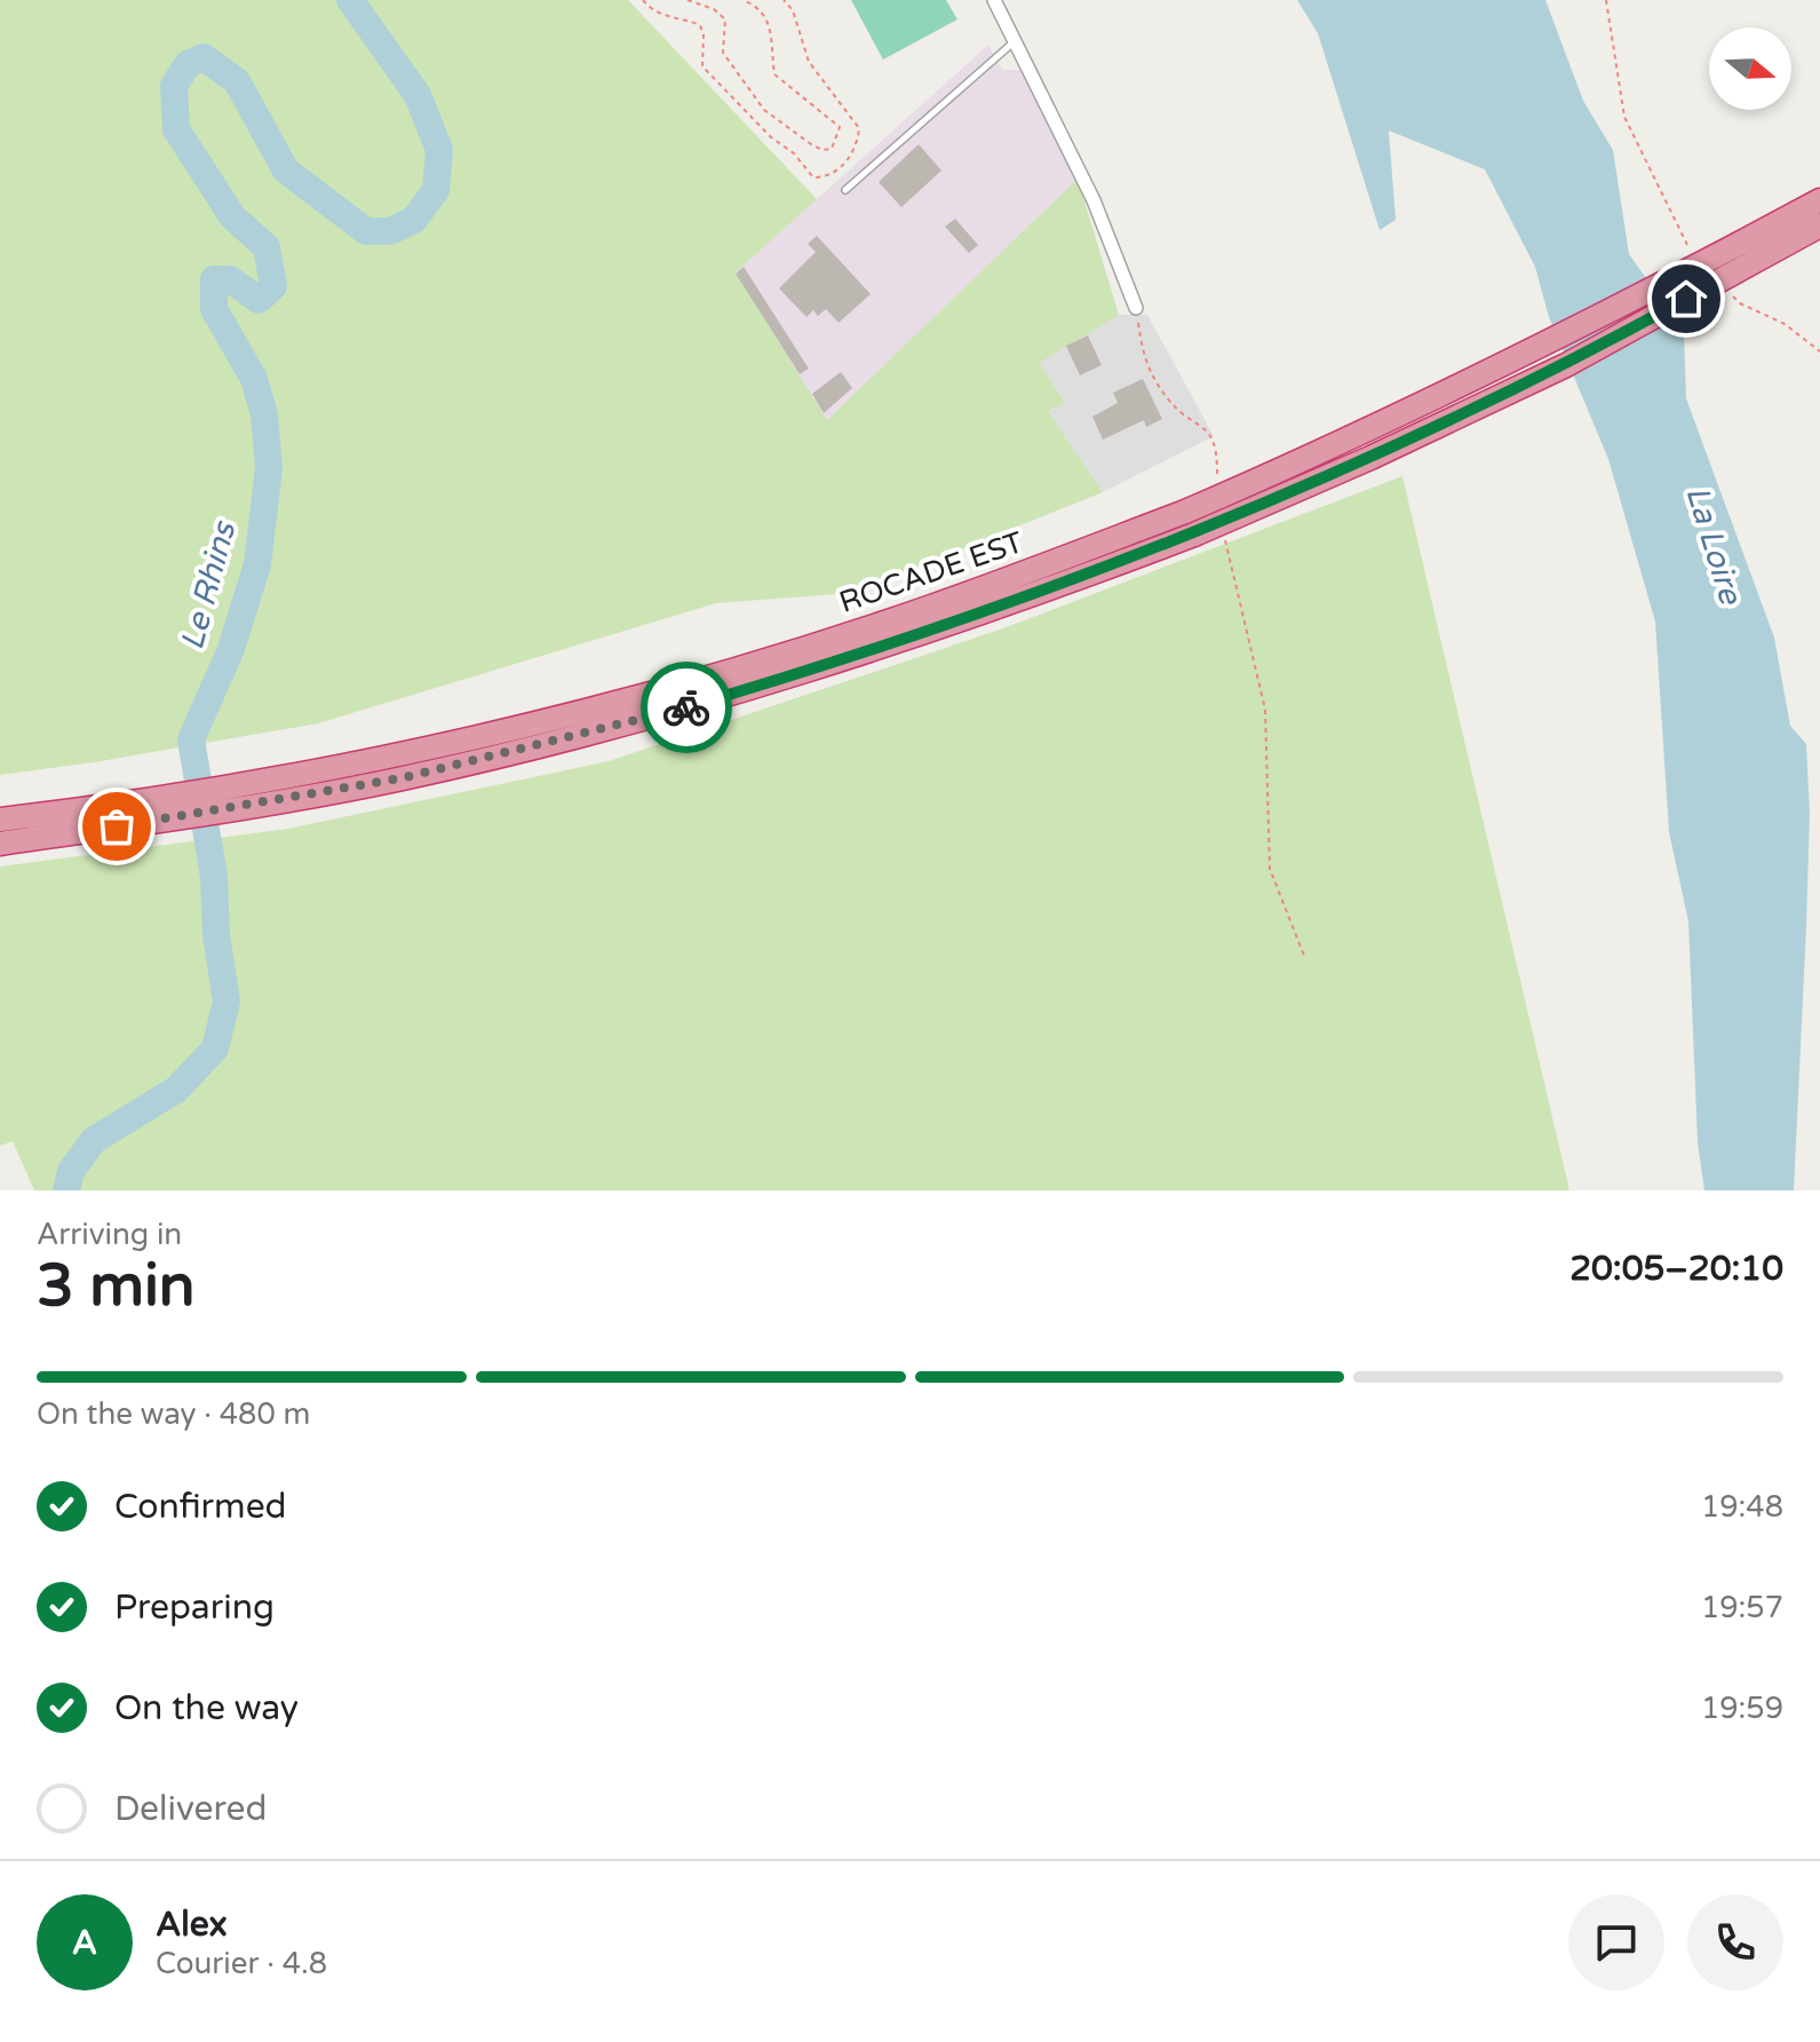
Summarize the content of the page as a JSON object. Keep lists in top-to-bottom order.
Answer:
{
  "streets": {
    "highway": ["ROCADE EST"]
  },
  "water": ["La Loire", "Le Rhins"],
  "north": "right",
  "page": {
    "heading": ["3 min", "Arriving in", "20:05–20:10"],
    "panel": ["Alex", "Courier · 4.8"],
    "bar": "On the way · 480 m",
    "list": [
      ["Confirmed", "19:48"],
      ["Preparing", "19:57"],
      ["On the way", "19:59"],
      "Delivered"
    ],
    "round": "A"
  }
}
